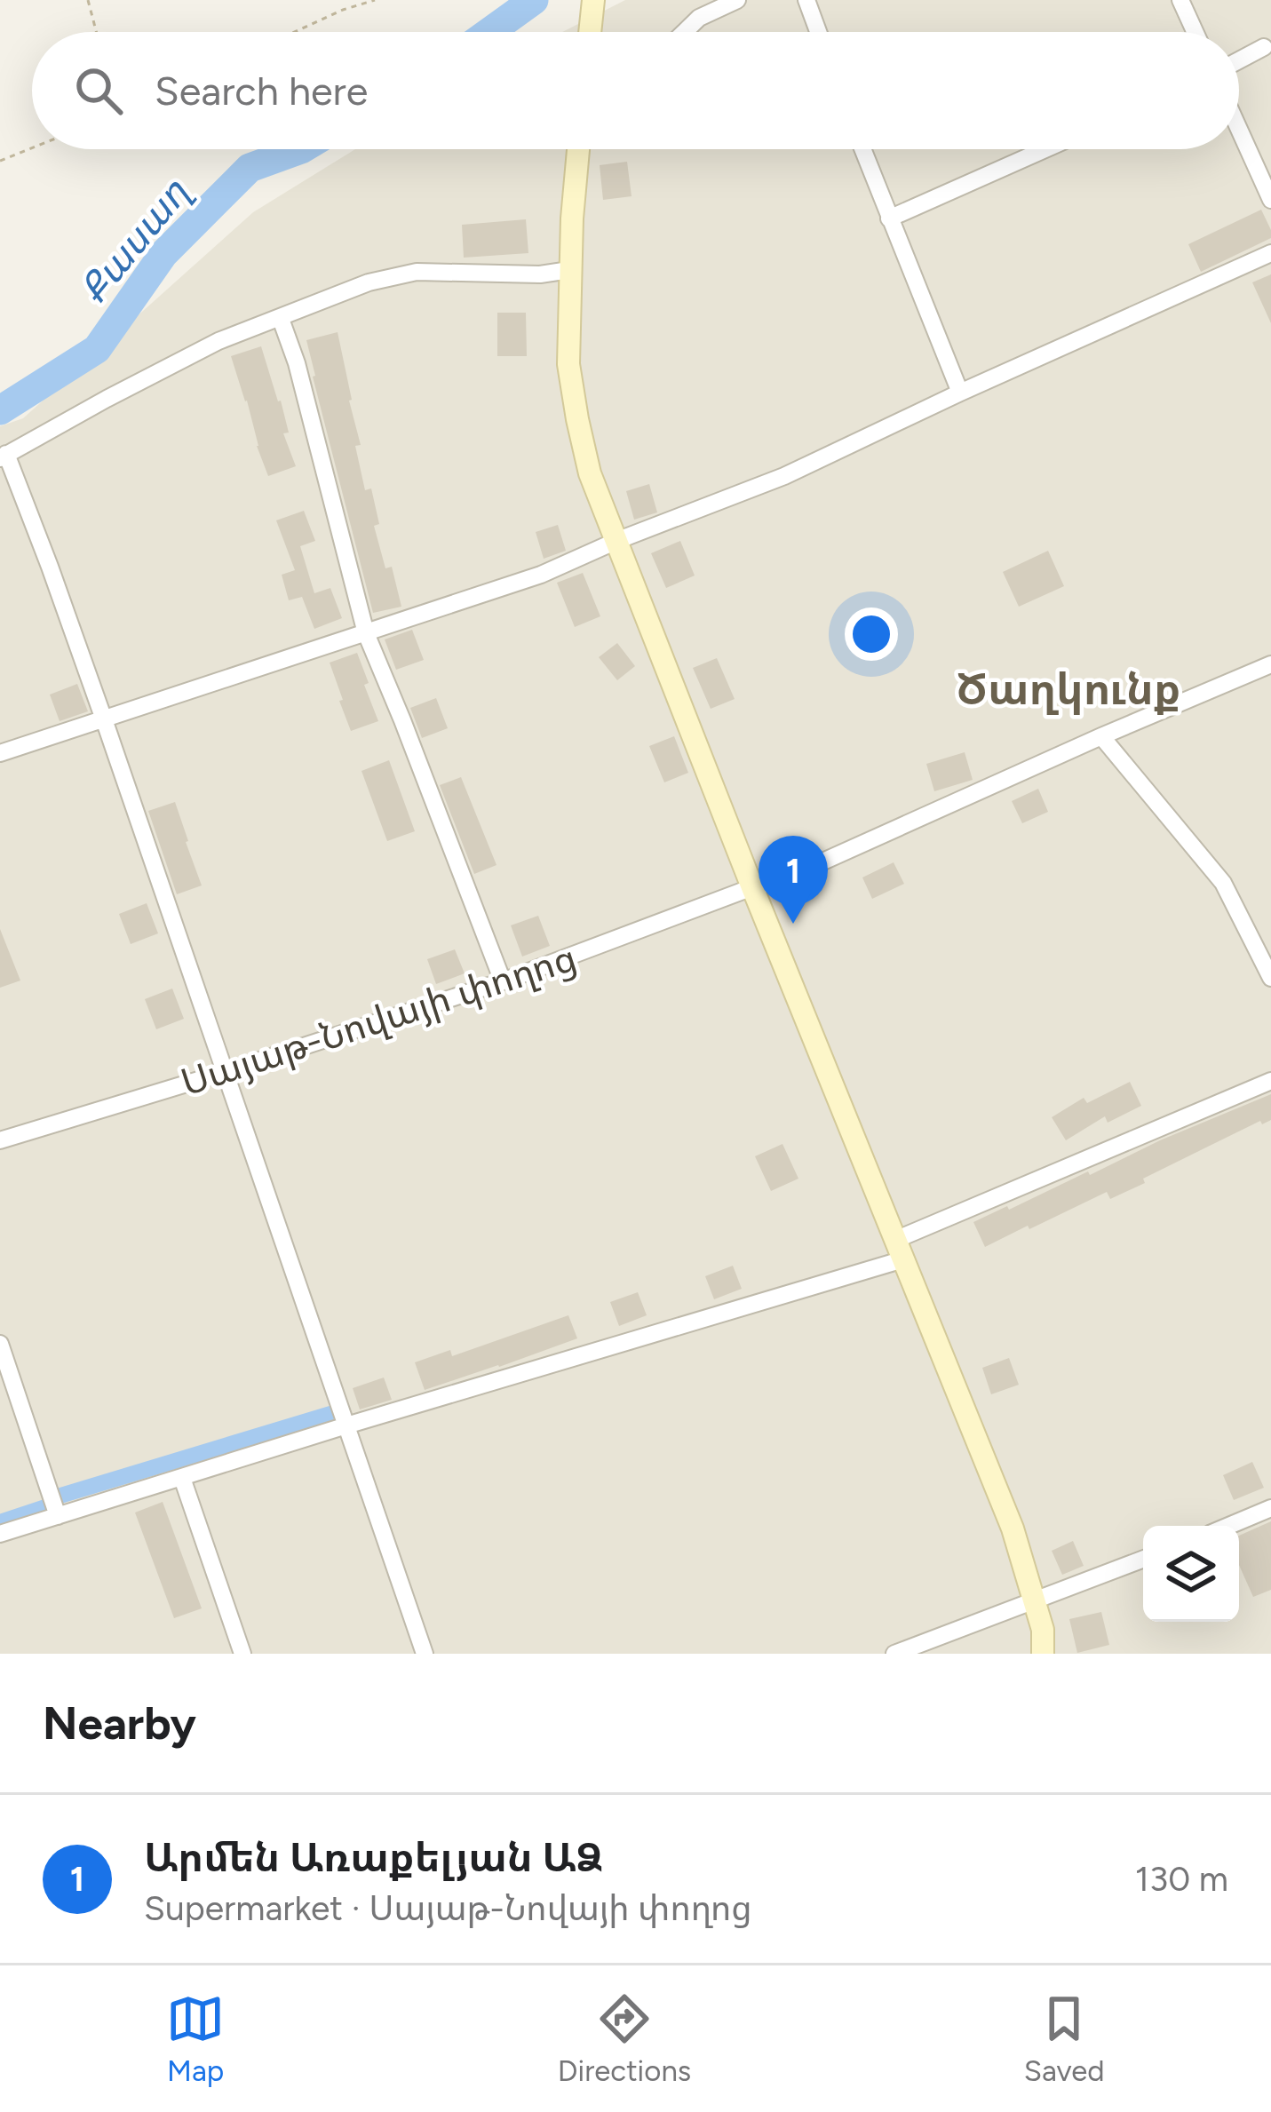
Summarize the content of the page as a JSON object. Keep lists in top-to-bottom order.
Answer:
{
  "streets": {
    "street": ["Սայաթ-Նովայի փողոց"]
  },
  "districts": ["Ծաղկունք"],
  "water": ["Քասաղ"],
  "page": {
    "search": "Search here",
    "pins": "1",
    "heading": "Nearby",
    "list": [
      {
        "mark": "1",
        "name": "Արմեն Առաքելյան ԱՁ",
        "note": "Supermarket · Սայաթ-Նովայի փողոց",
        "value": "130 m"
      }
    ],
    "nav": ["Map", "Directions", "Saved"]
  }
}
